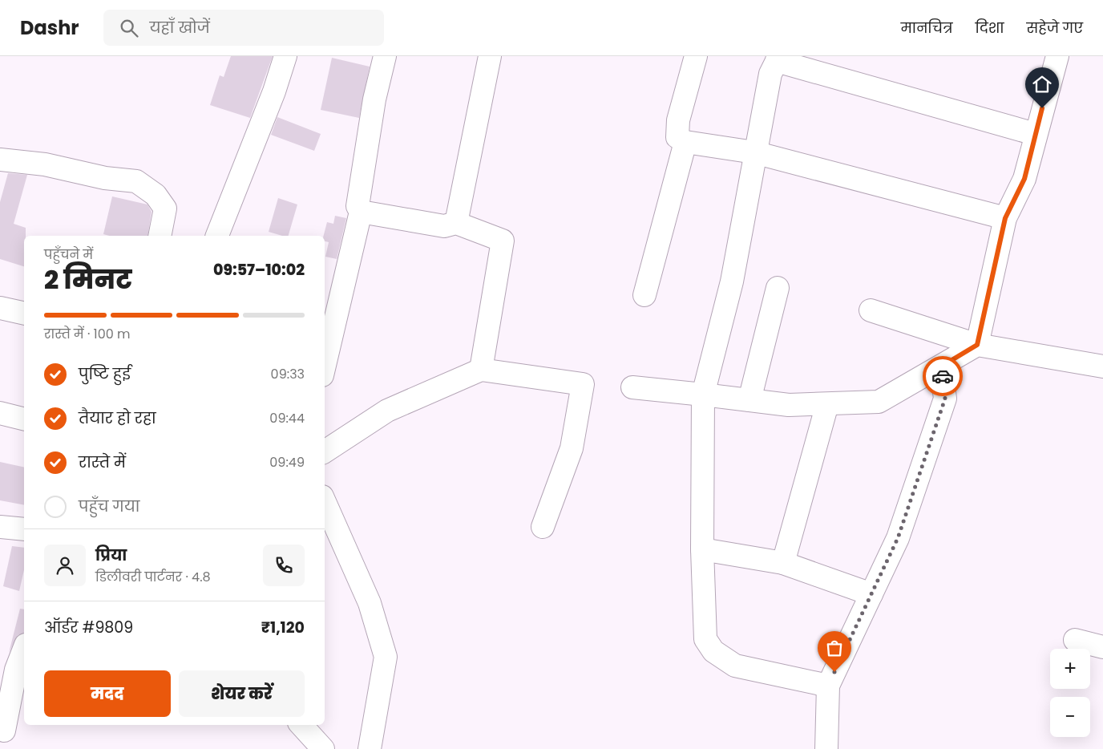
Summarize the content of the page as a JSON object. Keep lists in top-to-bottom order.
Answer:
{
  "page": {
    "header": "Dashr",
    "search": "यहाँ खोजें",
    "nav": ["मानचित्र", "दिशा", "सहेजे गए"],
    "heading": ["2 मिनट", "पहुँचने में", "09:57–10:02"],
    "panel": [
      "प्रिया",
      "डिलीवरी पार्टनर · 4.8",
      "ऑर्डर #9809",
      "₹1,120"
    ],
    "bar": "रास्ते में · 100 m",
    "list": [
      ["पुष्टि हुई", "09:33"],
      ["तैयार हो रहा", "09:44"],
      ["रास्ते में", "09:49"],
      "पहुँच गया"
    ],
    "map_buttons": ["+", "−"],
    "buttons": ["मदद", "शेयर करें"]
  }
}
